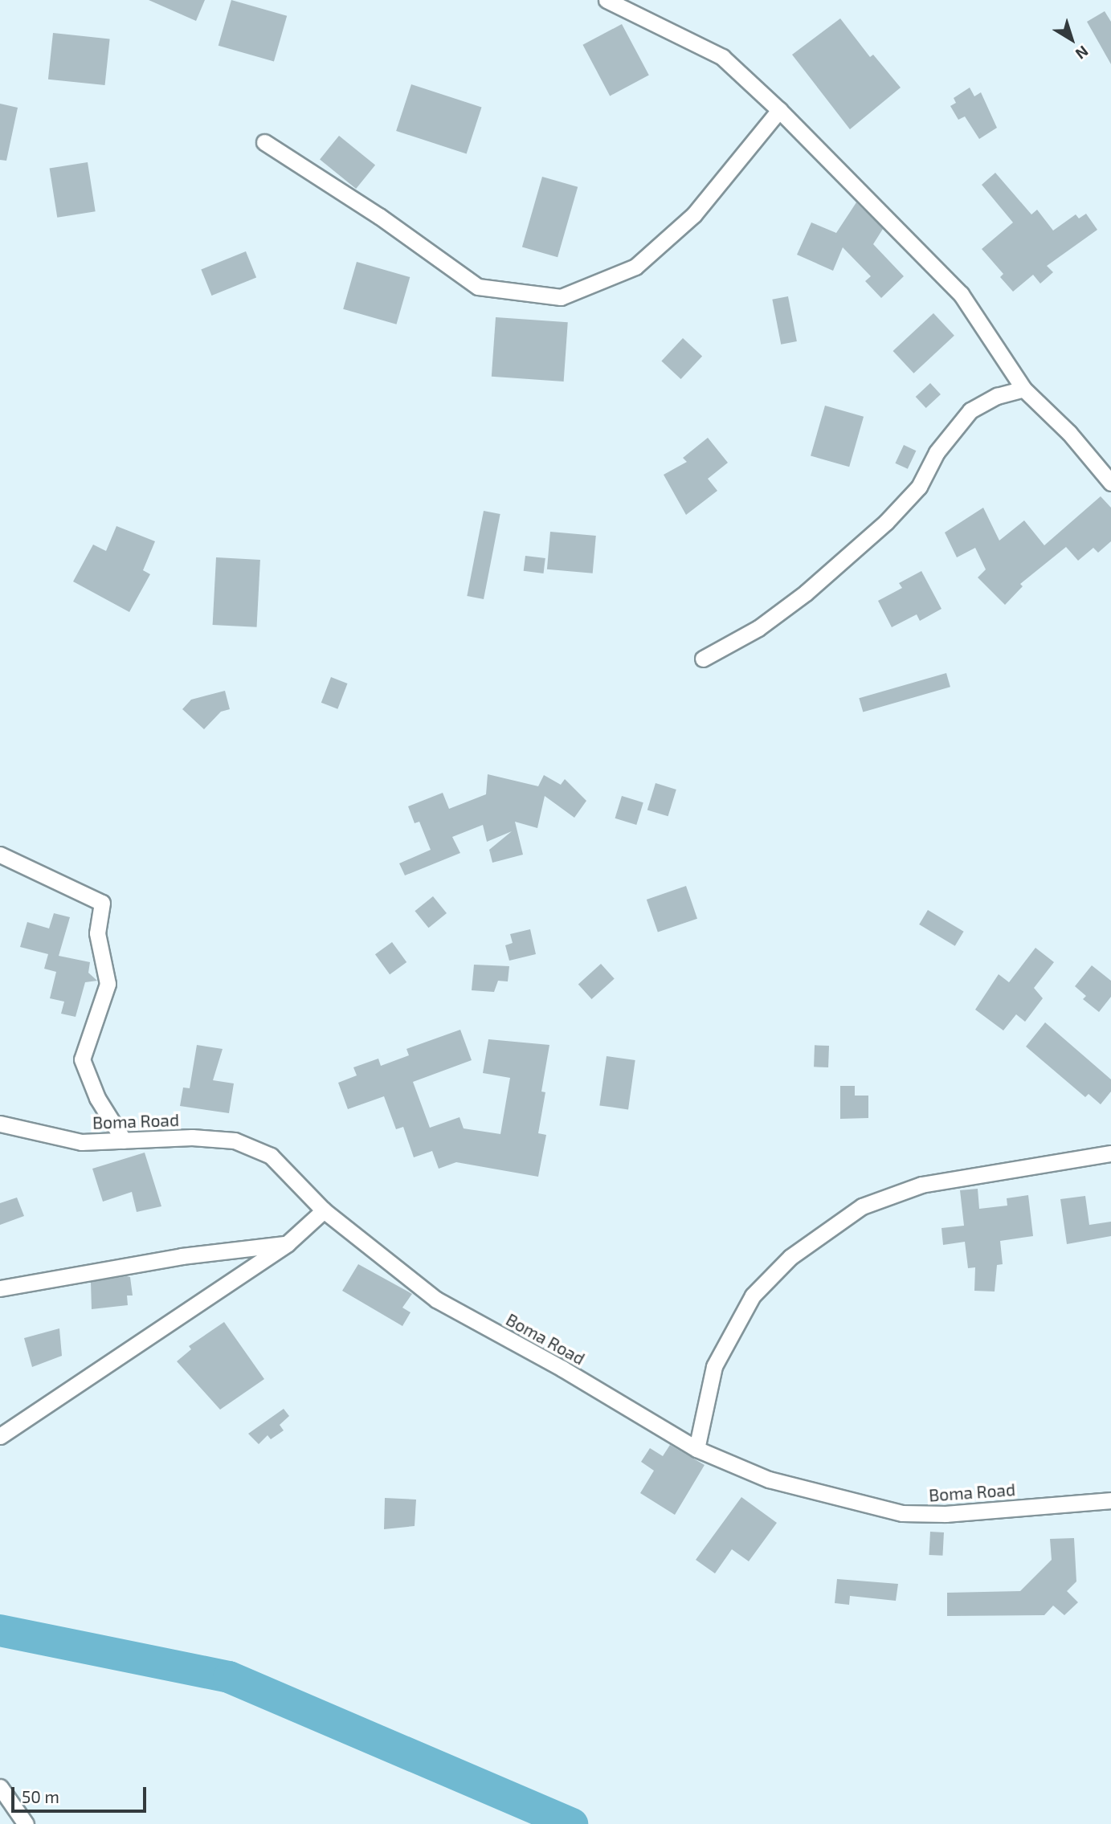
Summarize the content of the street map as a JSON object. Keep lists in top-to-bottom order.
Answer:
{
  "streets": {
    "street": ["Boma Road"]
  },
  "scale_bar": "50 m",
  "north": "bottom right"
}
